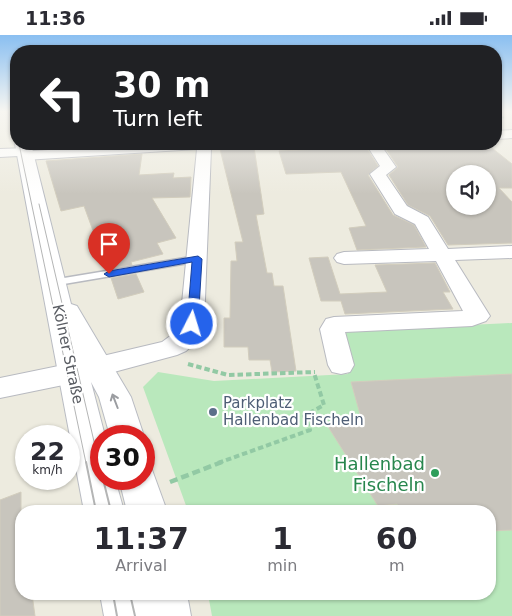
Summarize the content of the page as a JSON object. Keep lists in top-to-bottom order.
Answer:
{
  "streets": {
    "main road": ["Kölner Straße"]
  },
  "places": ["Parkplatz Hallenbad Fischeln", "Hallenbad Fischeln"],
  "page": {
    "status": "11:36",
    "turn": ["30 m", "Turn left"],
    "speed": "22 km/h",
    "limit": "30",
    "eta": [
      "11:37",
      "Arrival",
      "1",
      "min",
      "60",
      "m"
    ]
  }
}
